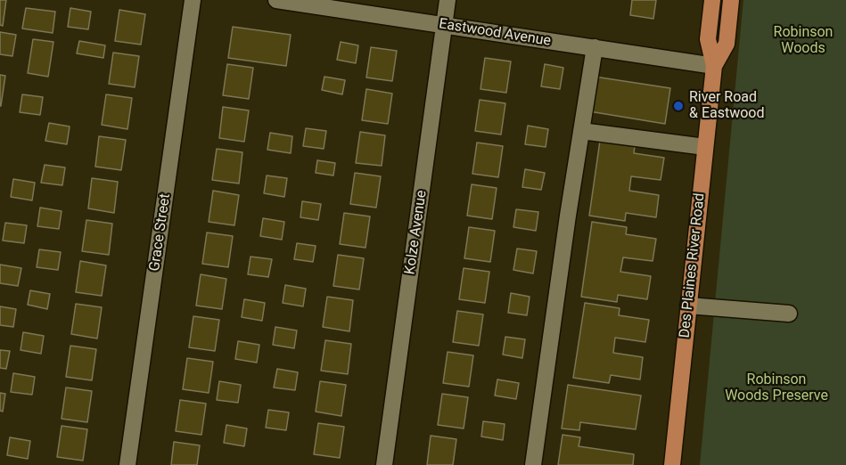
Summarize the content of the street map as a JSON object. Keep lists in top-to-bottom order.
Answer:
{
  "streets": {
    "main road": ["Des Plaines River Road"],
    "street": ["Eastwood Avenue", "Grace Street", "Kolze Avenue"]
  },
  "crossings": [
    ["Eastwood Avenue", "Kolze Avenue"],
    ["Eastwood Avenue", "Des Plaines River Road"]
  ],
  "parks": ["Robinson Woods", "Robinson Woods Preserve"],
  "places": ["River Road & Eastwood"]
}
